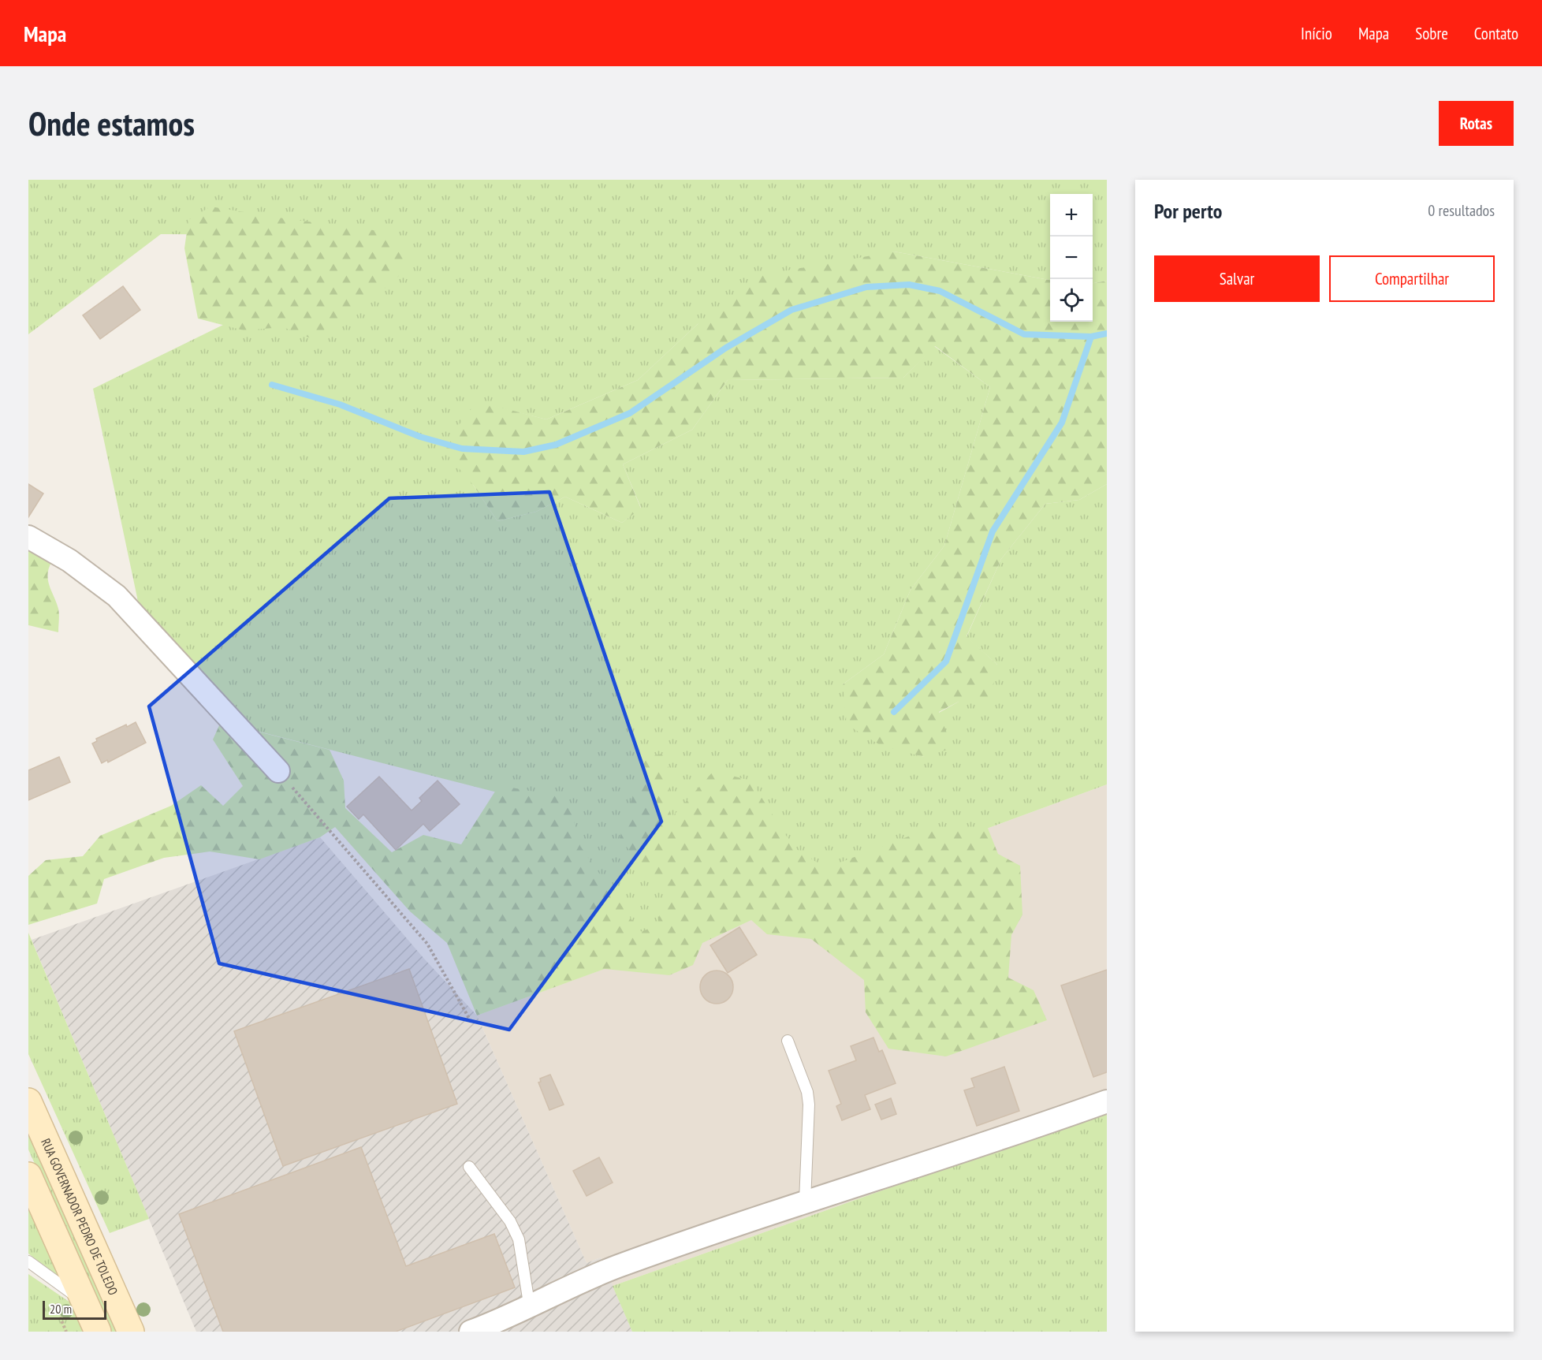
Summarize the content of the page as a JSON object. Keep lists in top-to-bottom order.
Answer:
{
  "streets": {
    "main road": ["RUA GOVERNADOR PEDRO DE TOLEDO"]
  },
  "scale_bar": "20 m",
  "page": {
    "header": "Mapa",
    "nav": [
      "Início",
      "Mapa",
      "Sobre",
      "Contato"
    ],
    "buttons": [
      "Rotas",
      ["Salvar", "Compartilhar"]
    ],
    "title": "Onde estamos",
    "heading": ["Por perto", "0 resultados"],
    "map_buttons": ["+", "−"],
    "scale": "20 m"
  }
}
